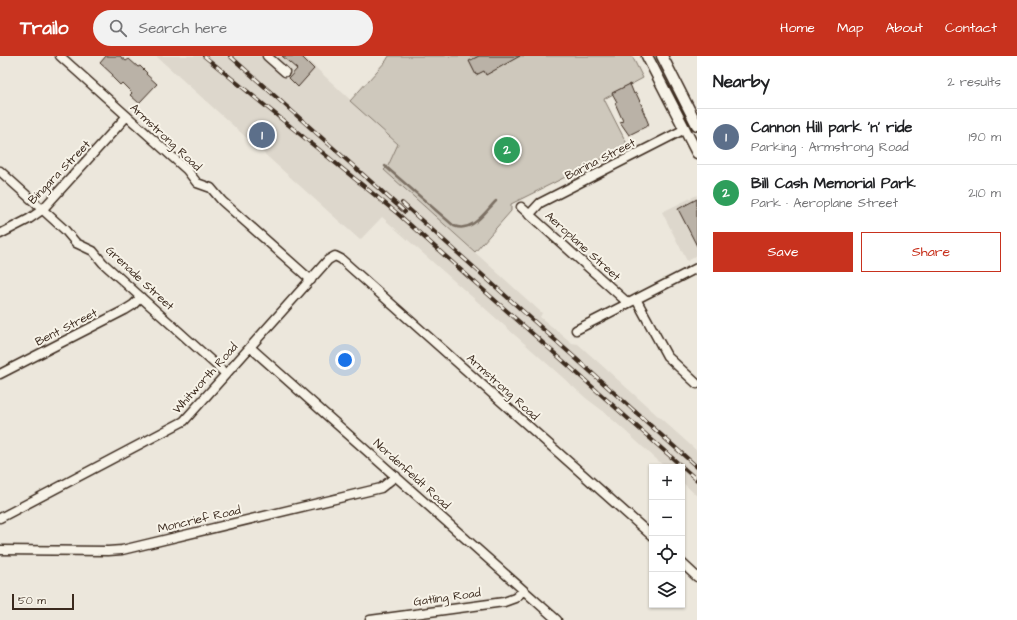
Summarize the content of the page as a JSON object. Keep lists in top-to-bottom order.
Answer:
{
  "streets": {
    "street": [
      "Armstrong Road",
      "Barina Street",
      "Bingara Street",
      "Aeroplane Street",
      "Grenade Street",
      "Bent Street",
      "Whitworth Road",
      "Nordenfeldt Road",
      "Moncrief Road",
      "Gatling Road"
    ]
  },
  "crossings": [
    ["Armstrong Road", "Bingara Street"],
    ["Armstrong Road", "Whitworth Road"],
    ["Barina Street", "Aeroplane Street"],
    ["Bingara Street", "Grenade Street"],
    ["Grenade Street", "Bent Street"],
    ["Grenade Street", "Whitworth Road"],
    ["Whitworth Road", "Nordenfeldt Road"],
    ["Nordenfeldt Road", "Moncrief Road"],
    ["Nordenfeldt Road", "Gatling Road"]
  ],
  "scale_bar": "50 m",
  "page": {
    "header": "Trailo",
    "search": "Search here",
    "nav": [
      "Home",
      "Map",
      "About",
      "Contact"
    ],
    "heading": ["Nearby", "2 results"],
    "list": [
      {
        "mark": "1",
        "name": "Cannon Hill park 'n' ride",
        "note": "Parking · Armstrong Road",
        "value": "190 m"
      },
      {
        "mark": "2",
        "name": "Bill Cash Memorial Park",
        "note": "Park · Aeroplane Street",
        "value": "210 m"
      }
    ],
    "pins": ["1", "2"],
    "buttons": ["Save", "Share"],
    "map_buttons": ["+", "−"],
    "scale": "50 m"
  }
}
